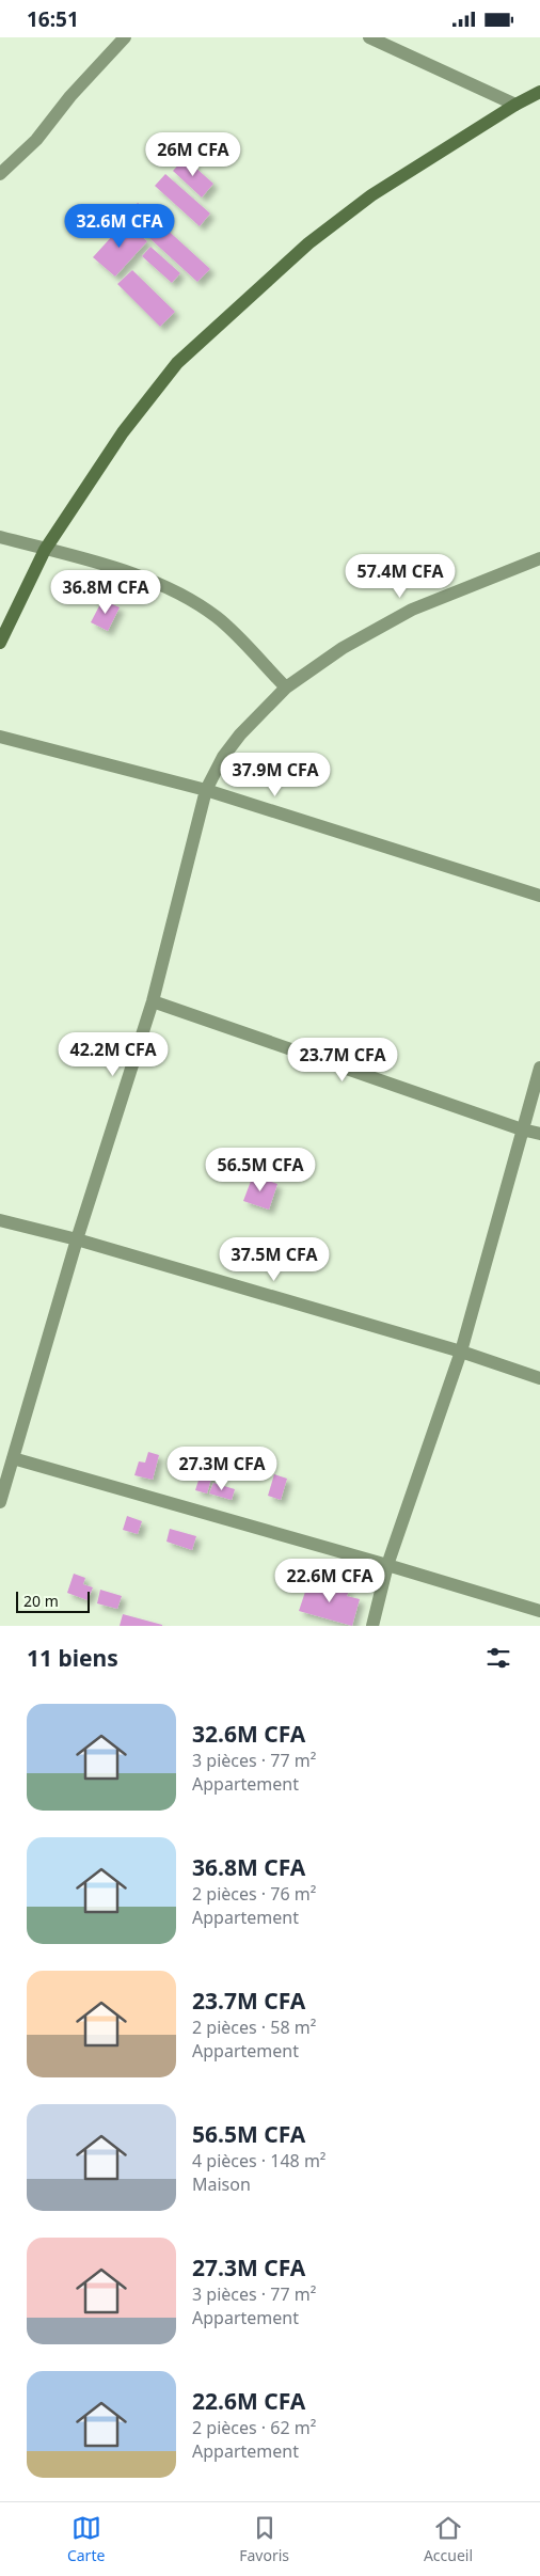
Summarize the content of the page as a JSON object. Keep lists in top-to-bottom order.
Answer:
{
  "scale_bar": "20 m",
  "page": {
    "status": "16:51",
    "price": [
      "26M CFA",
      "32.6M CFA",
      "57.4M CFA",
      "36.8M CFA",
      "37.9M CFA",
      "42.2M CFA",
      "23.7M CFA",
      "56.5M CFA",
      "37.5M CFA",
      "27.3M CFA",
      "22.6M CFA"
    ],
    "scale": "20 m",
    "heading": "11 biens",
    "list": [
      {
        "name": "32.6M CFA",
        "note": "3 pièces · 77 m² · Appartement"
      },
      {
        "name": "36.8M CFA",
        "note": "2 pièces · 76 m² · Appartement"
      },
      {
        "name": "23.7M CFA",
        "note": "2 pièces · 58 m² · Appartement"
      },
      {
        "name": "56.5M CFA",
        "note": "4 pièces · 148 m² · Maison"
      },
      {
        "name": "27.3M CFA",
        "note": "3 pièces · 77 m² · Appartement"
      },
      {
        "name": "22.6M CFA",
        "note": "2 pièces · 62 m² · Appartement"
      }
    ],
    "tabs": ["Carte", "Favoris", "Accueil"]
  }
}
